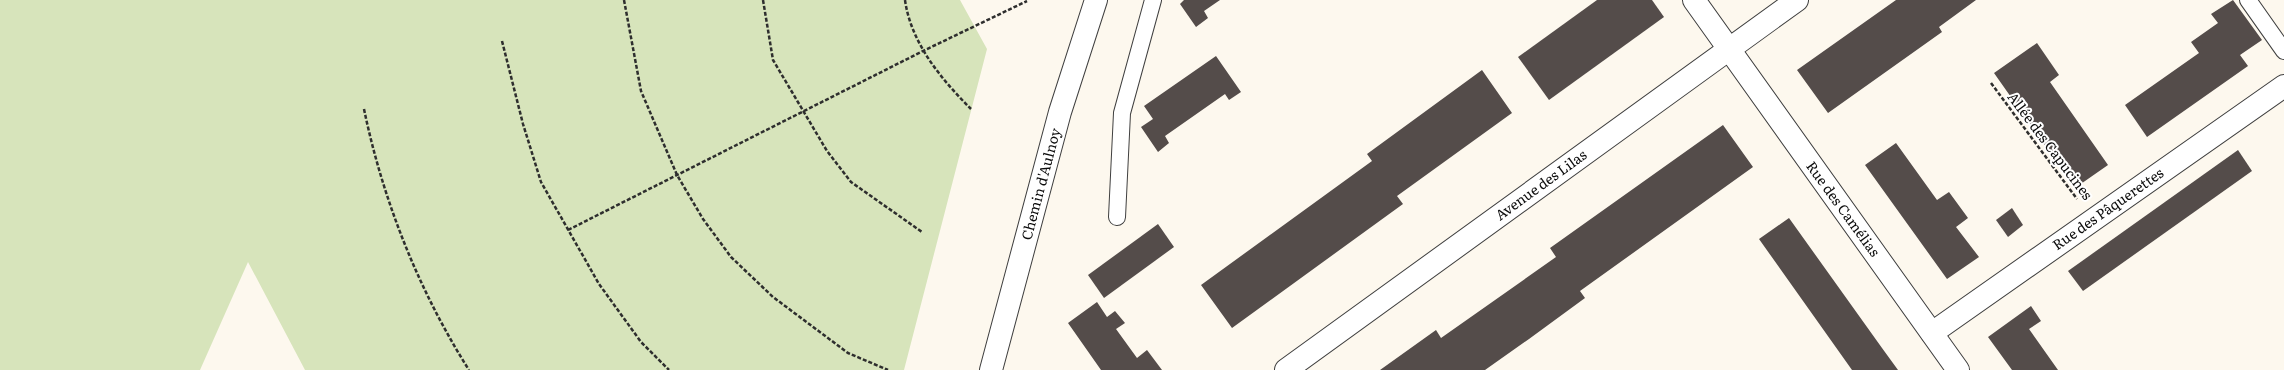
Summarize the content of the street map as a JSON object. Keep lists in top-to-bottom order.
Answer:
{
  "streets": {
    "street": [
      "Chemin d'Aulnoy",
      "Avenue des Lilas",
      "Rue des Camélias",
      "Rue des Pâquerettes"
    ],
    "path": ["Allée des Capucines"]
  },
  "crossings": [
    ["Allée des Capucines", "Rue des Pâquerettes"],
    ["Avenue des Lilas", "Rue des Camélias"],
    ["Rue des Camélias", "Rue des Pâquerettes"]
  ]
}
